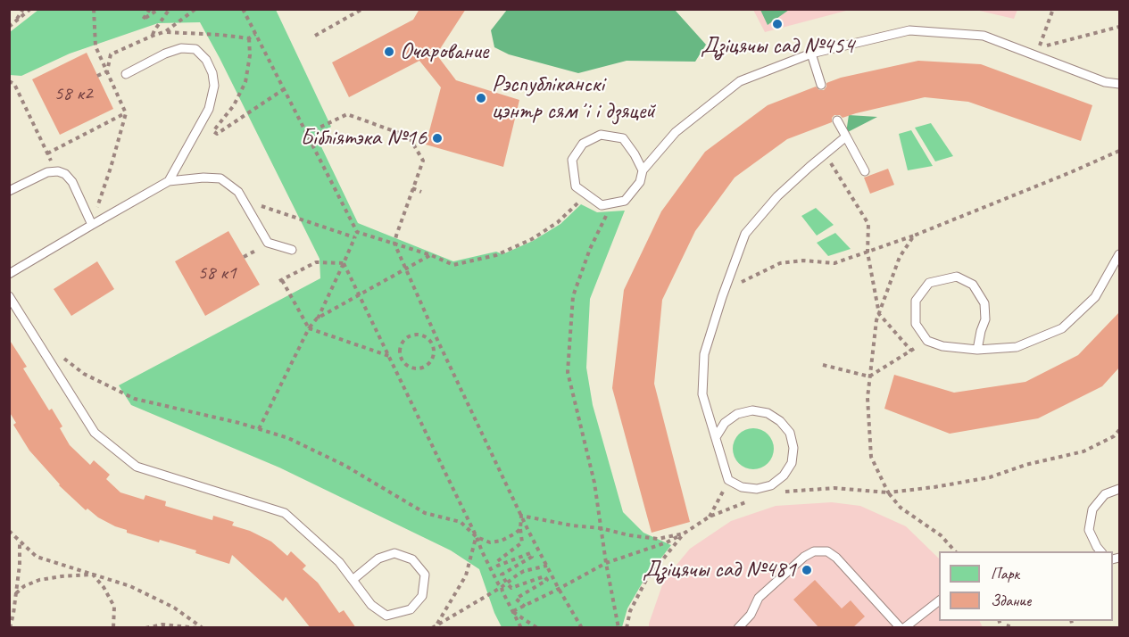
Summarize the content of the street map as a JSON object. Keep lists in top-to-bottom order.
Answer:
{
  "places": [
    "Дзіцячы сад №454",
    "Очарование",
    "Рэспубліканскі цэнтр сямʼі і дзяцей",
    "Бібліятэка №16",
    "Дзіцячы сад №481"
  ],
  "house_numbers": ["58 к2", "58 к1"],
  "legend": ["Парк", "Здание"]
}
